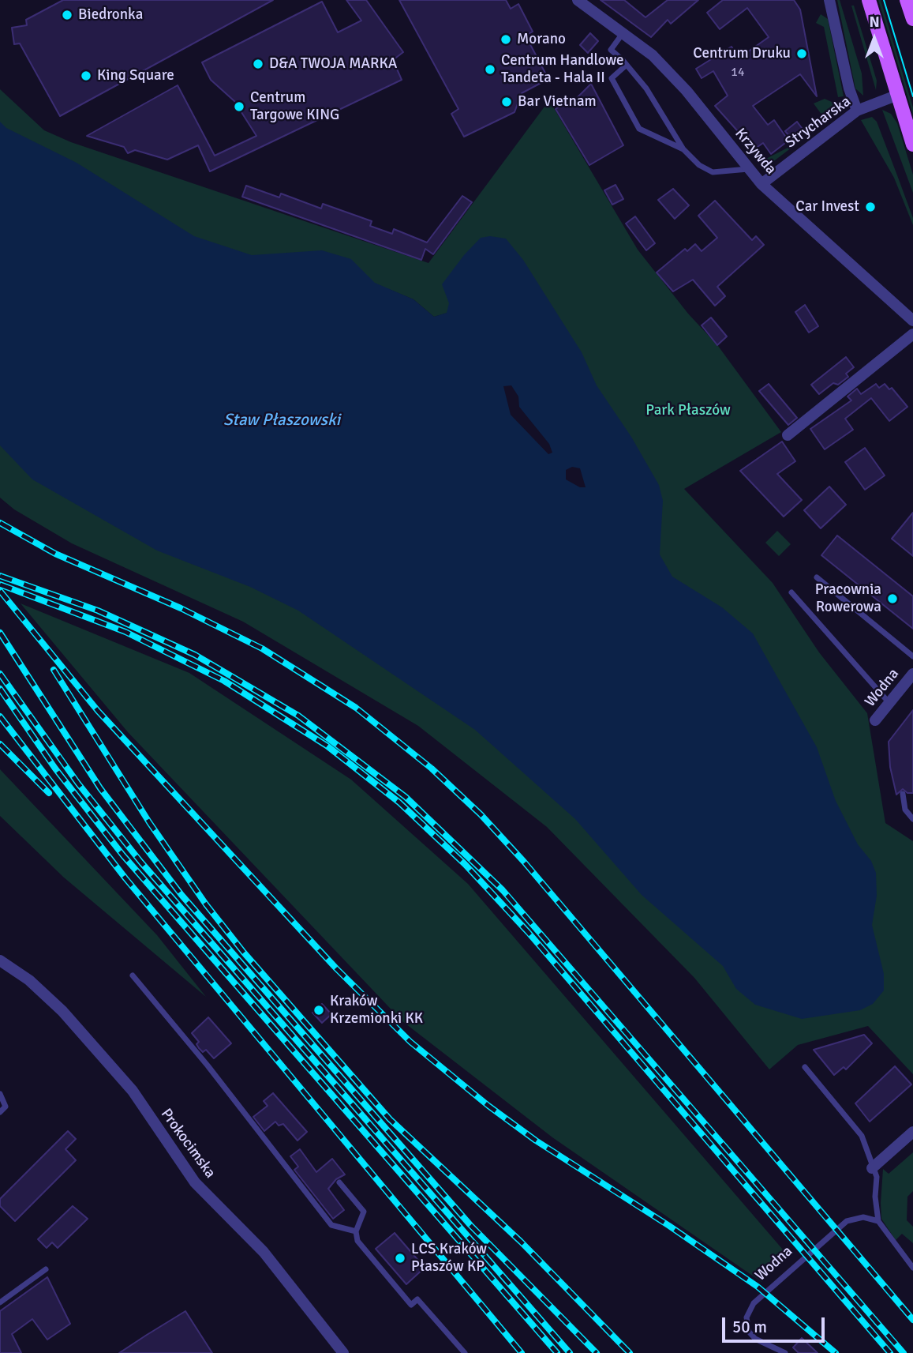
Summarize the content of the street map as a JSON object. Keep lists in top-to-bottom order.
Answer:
{
  "streets": {
    "street": [
      "Strycharska",
      "Krzywda",
      "Wodna",
      "Prokocimska"
    ]
  },
  "crossings": [
    ["Strycharska", "Krzywda"]
  ],
  "water": ["Staw Płaszowski"],
  "parks": ["Park Płaszów"],
  "places": [
    "Biedronka",
    "Morano",
    "Centrum Druku",
    "D&A TWOJA MARKA",
    "Centrum Handlowe Tandeta - Hala II",
    "King Square",
    "Bar Vietnam",
    "Centrum Targowe KING",
    "Car Invest",
    "Pracownia Rowerowa",
    "Kraków Krzemionki KK",
    "LCS Kraków Płaszów KP"
  ],
  "house_numbers": ["14"],
  "scale_bar": "50 m",
  "north": "top"
}
